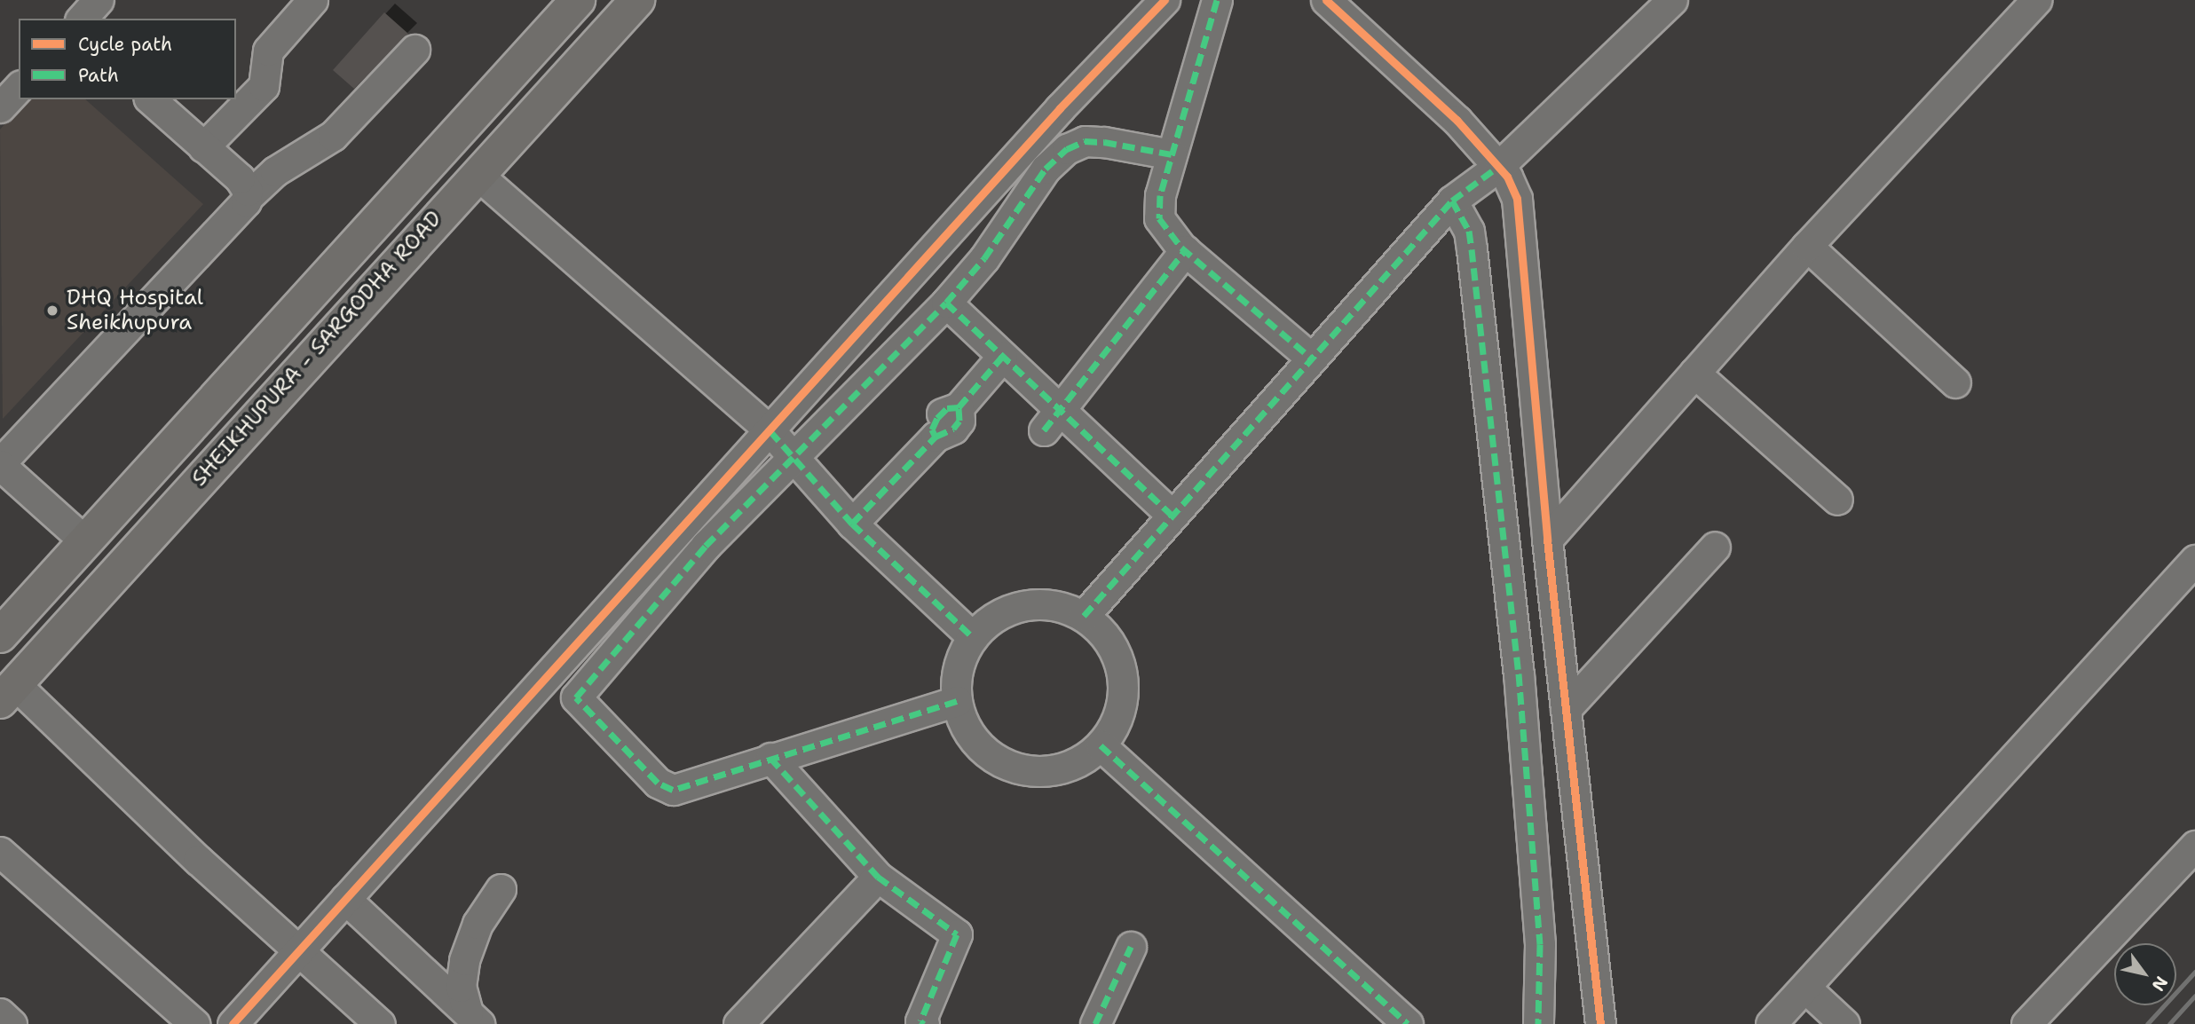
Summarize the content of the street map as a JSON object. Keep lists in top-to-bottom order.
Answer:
{
  "streets": {
    "highway": ["SHEIKHUPURA - SARGODHA ROAD"]
  },
  "places": ["DHQ Hospital Sheikhupura"],
  "legend": ["Cycle path", "Path"],
  "north": "bottom right"
}
